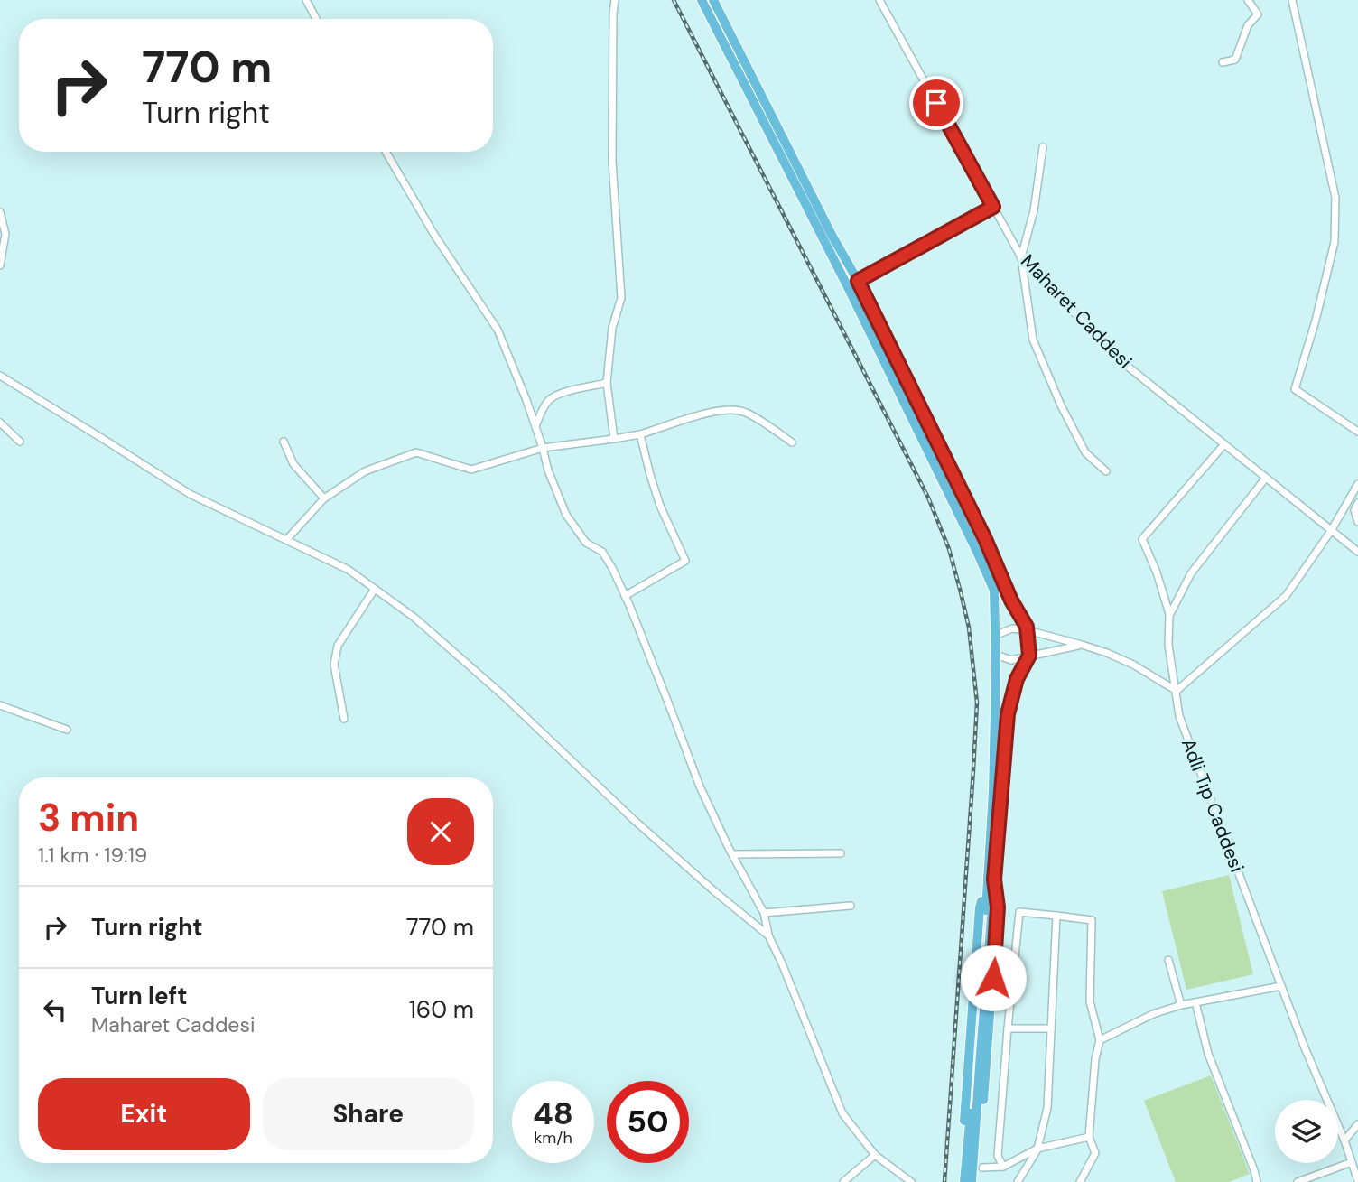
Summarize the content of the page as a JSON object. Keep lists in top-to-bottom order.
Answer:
{
  "streets": {
    "street": ["Maharet Caddesi", "Adli Tıp Caddesi"]
  },
  "crossings": [
    ["Maharet Caddesi", "Adli Tıp Caddesi"]
  ],
  "page": {
    "turn": ["770 m", "Turn right"],
    "heading": ["3 min", "1.1 km · 19:19"],
    "list": [
      {
        "name": "Turn right",
        "value": "770 m"
      },
      {
        "name": "Turn left",
        "note": "Maharet Caddesi",
        "value": "160 m"
      }
    ],
    "buttons": ["Exit", "Share"],
    "speed": "48 km/h",
    "limit": "50"
  }
}
